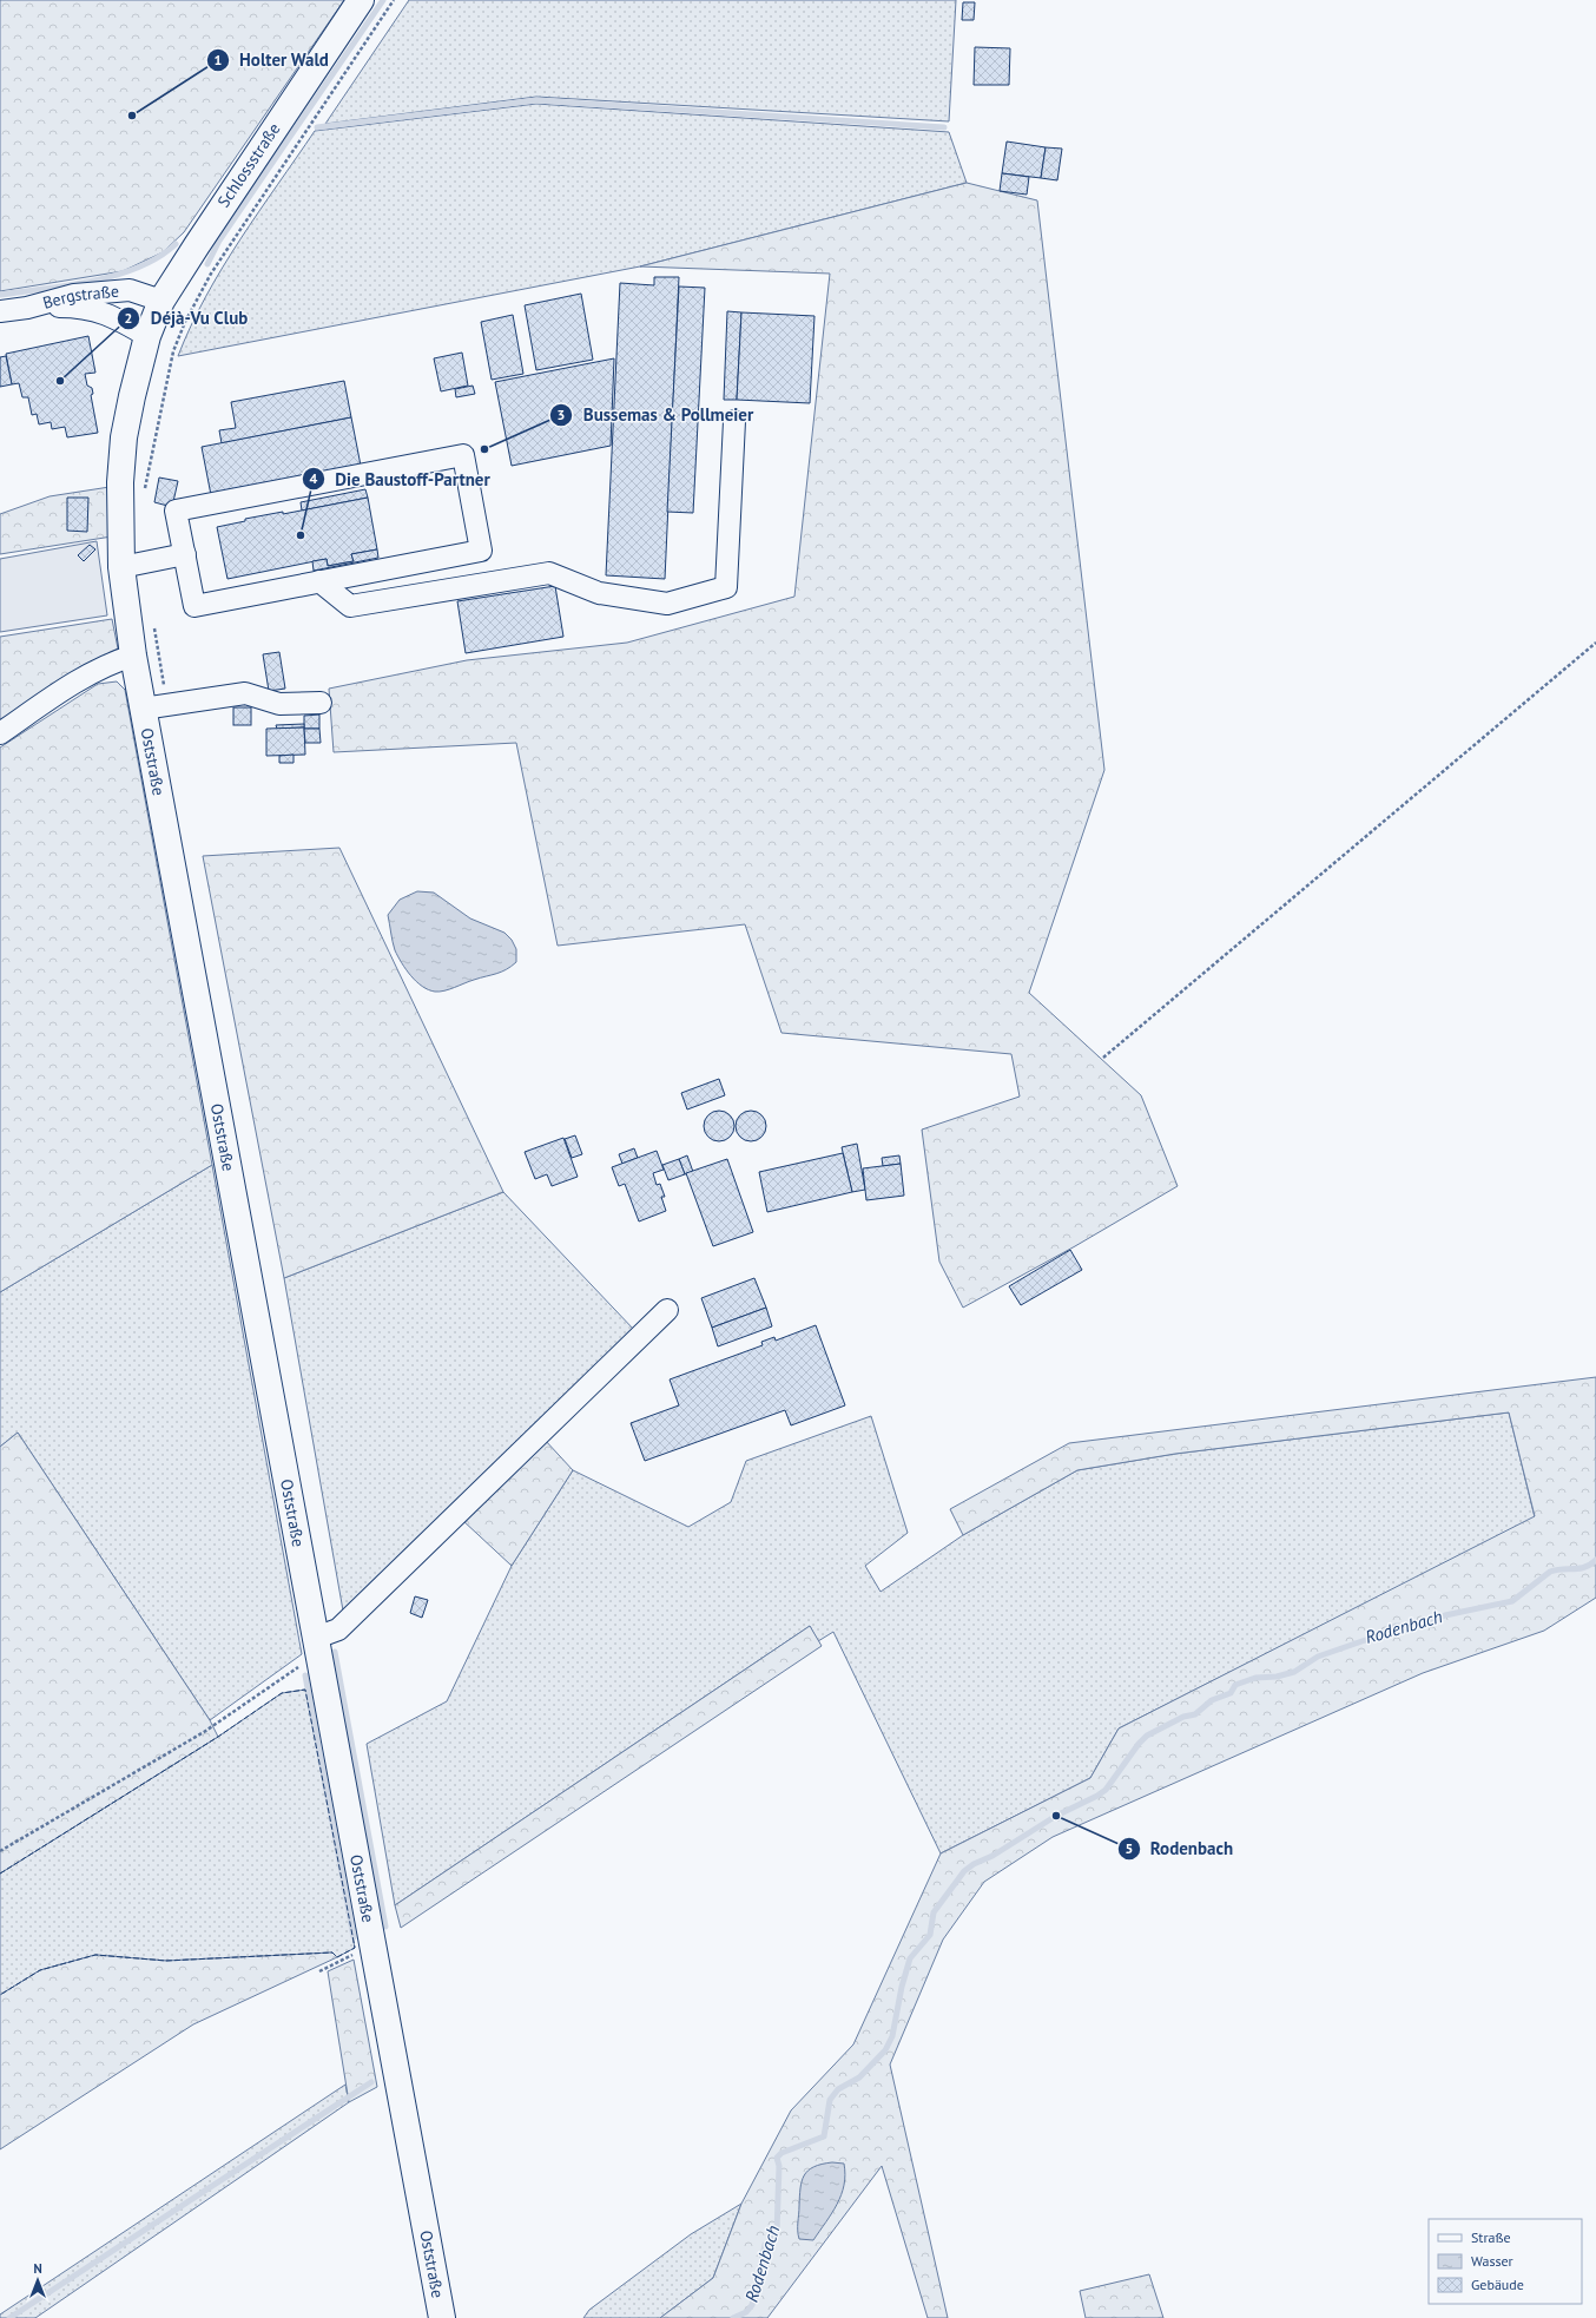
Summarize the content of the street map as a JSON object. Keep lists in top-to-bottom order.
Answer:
{
  "streets": {
    "main road": ["Schlossstraße", "Oststraße"],
    "street": ["Bergstraße"]
  },
  "crossings": [
    ["Schlossstraße", "Bergstraße"],
    ["Schlossstraße", "Oststraße"]
  ],
  "water": ["Rodenbach"],
  "places": [
    "Holter Wald",
    "Déjà-Vu Club",
    "Bussemas & Pollmeier",
    "Die Baustoff-Partner",
    "Rodenbach"
  ],
  "legend": ["Straße", "Wasser", "Gebäude"],
  "north": "top"
}
